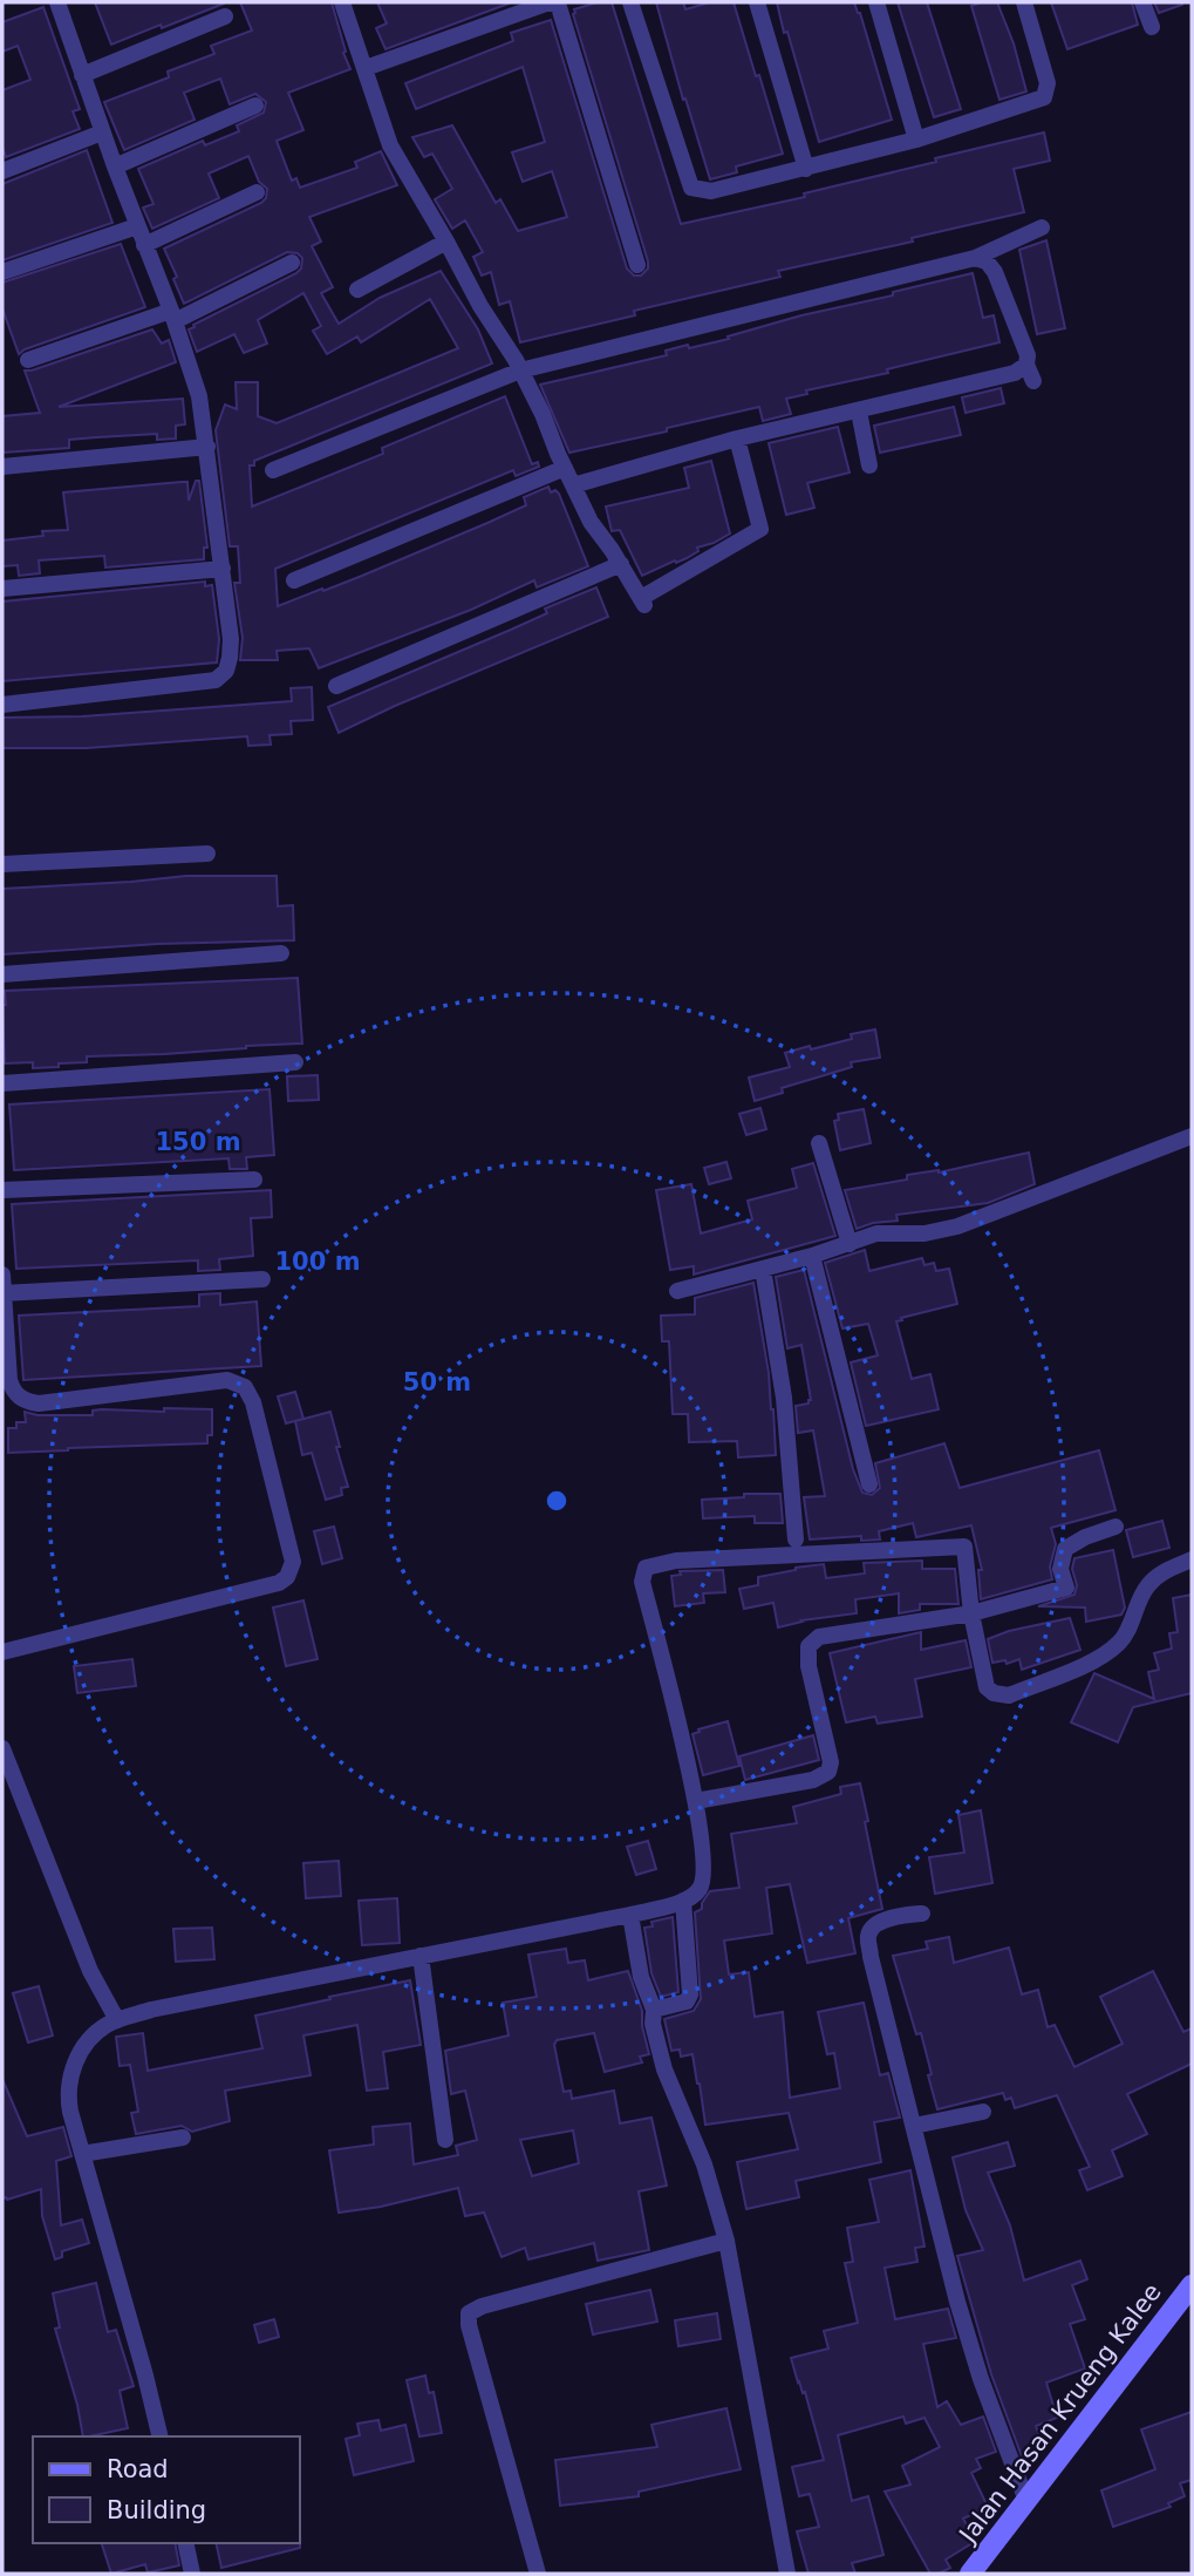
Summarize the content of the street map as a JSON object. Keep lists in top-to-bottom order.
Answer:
{
  "streets": {
    "street": ["Jalan Hasan Krueng Kalee"]
  },
  "legend": ["Road", "Building"],
  "rings": ["150 m", "100 m", "50 m"]
}
